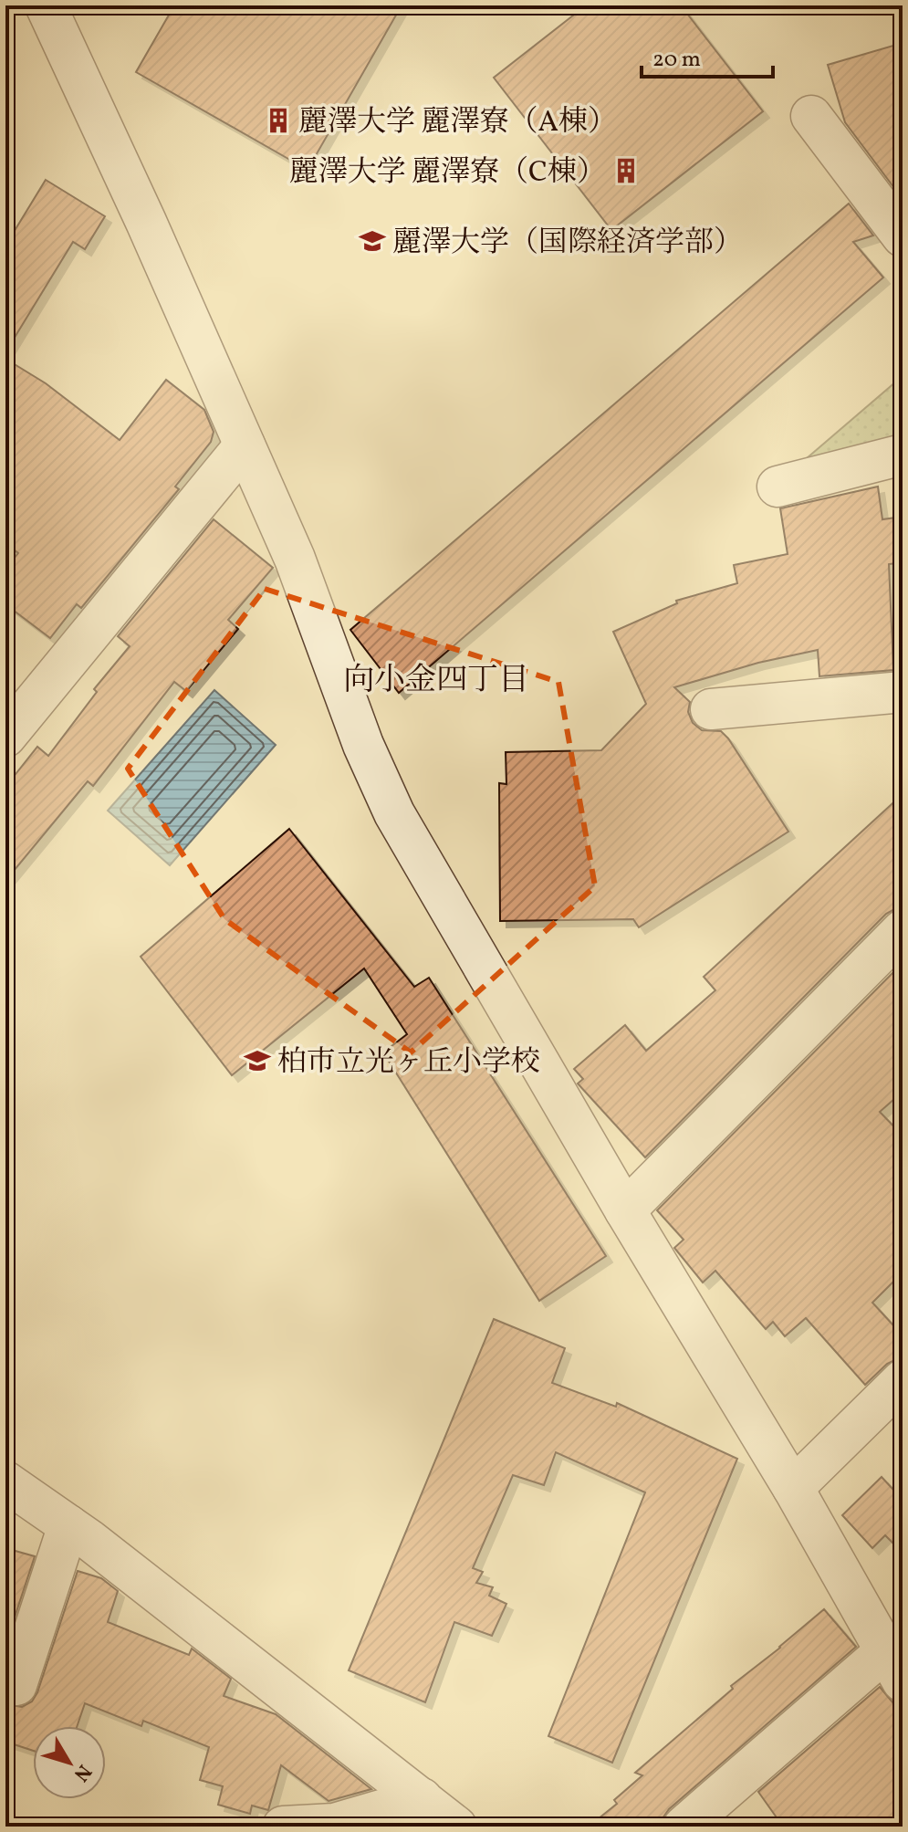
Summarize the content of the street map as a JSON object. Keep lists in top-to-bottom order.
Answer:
{
  "districts": ["向小金四丁目"],
  "places": {
    "building": ["麗澤大学 麗澤寮（A棟）", "麗澤大学 麗澤寮（C棟）"],
    "school or university": ["麗澤大学（国際経済学部）", "柏市立光ヶ丘小学校"]
  },
  "scale_bar": "20 m",
  "north": "bottom right"
}
